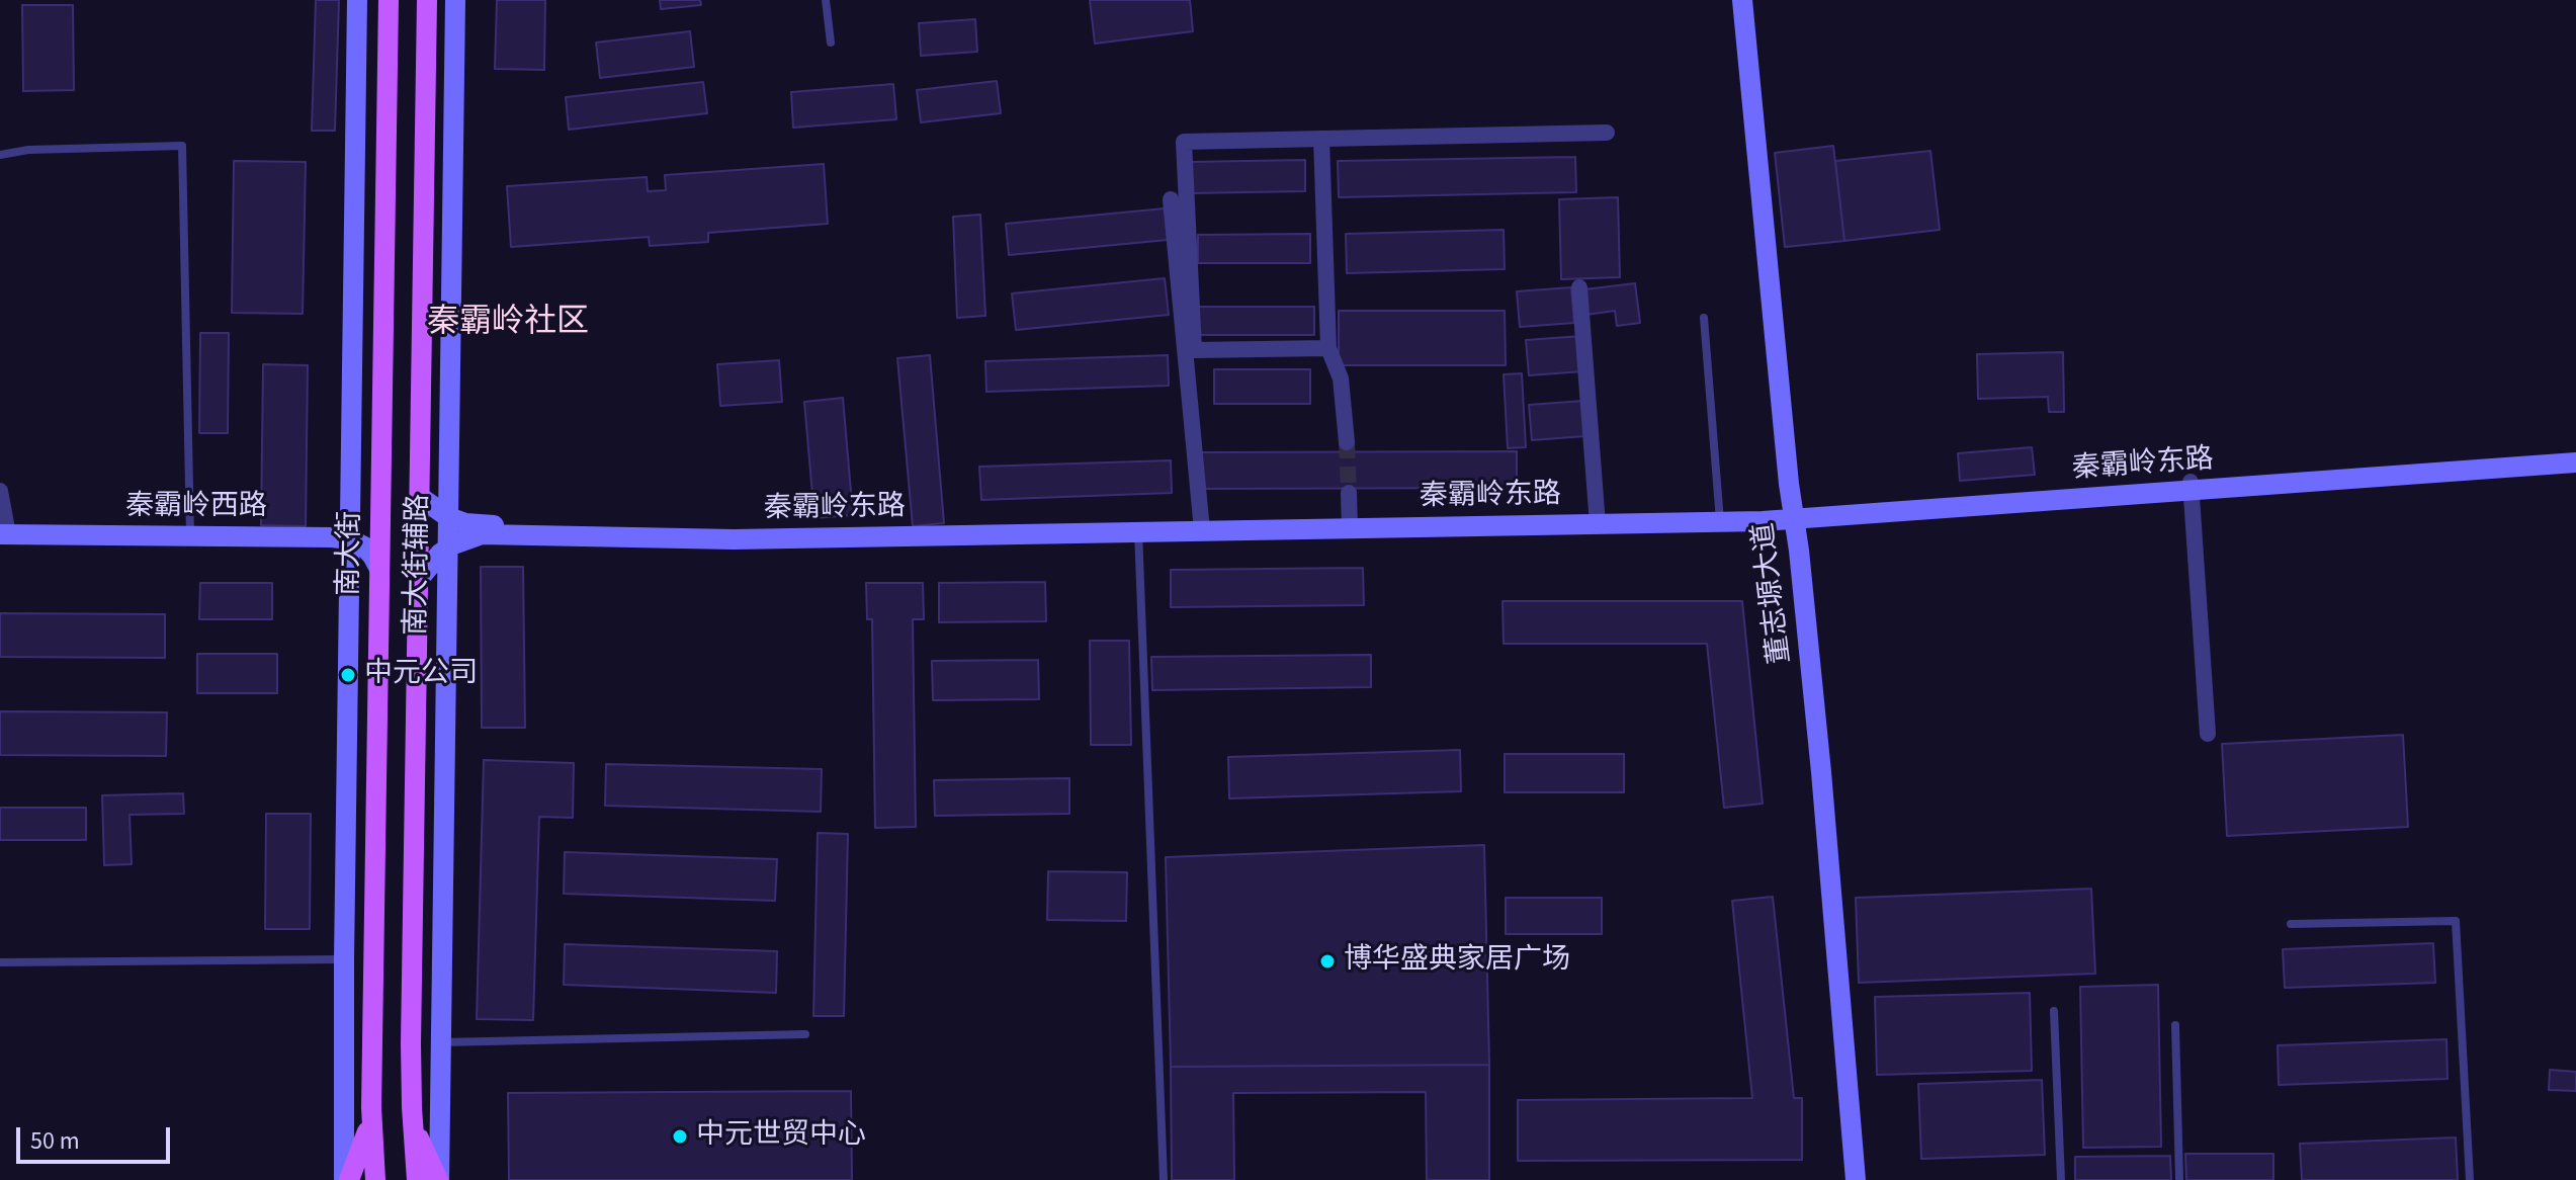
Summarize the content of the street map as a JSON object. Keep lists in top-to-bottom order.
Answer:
{
  "streets": {
    "main road": ["南大街"],
    "street": [
      "秦霸岭东路",
      "秦霸岭西路",
      "南大街辅路",
      "董志塬大道"
    ]
  },
  "crossings": [
    ["秦霸岭东路", "南大街辅路"],
    ["秦霸岭东路", "董志塬大道"]
  ],
  "districts": ["秦霸岭社区"],
  "places": ["中元公司", "博华盛典家居广场", "中元世贸中心"],
  "scale_bar": "50 m"
}
